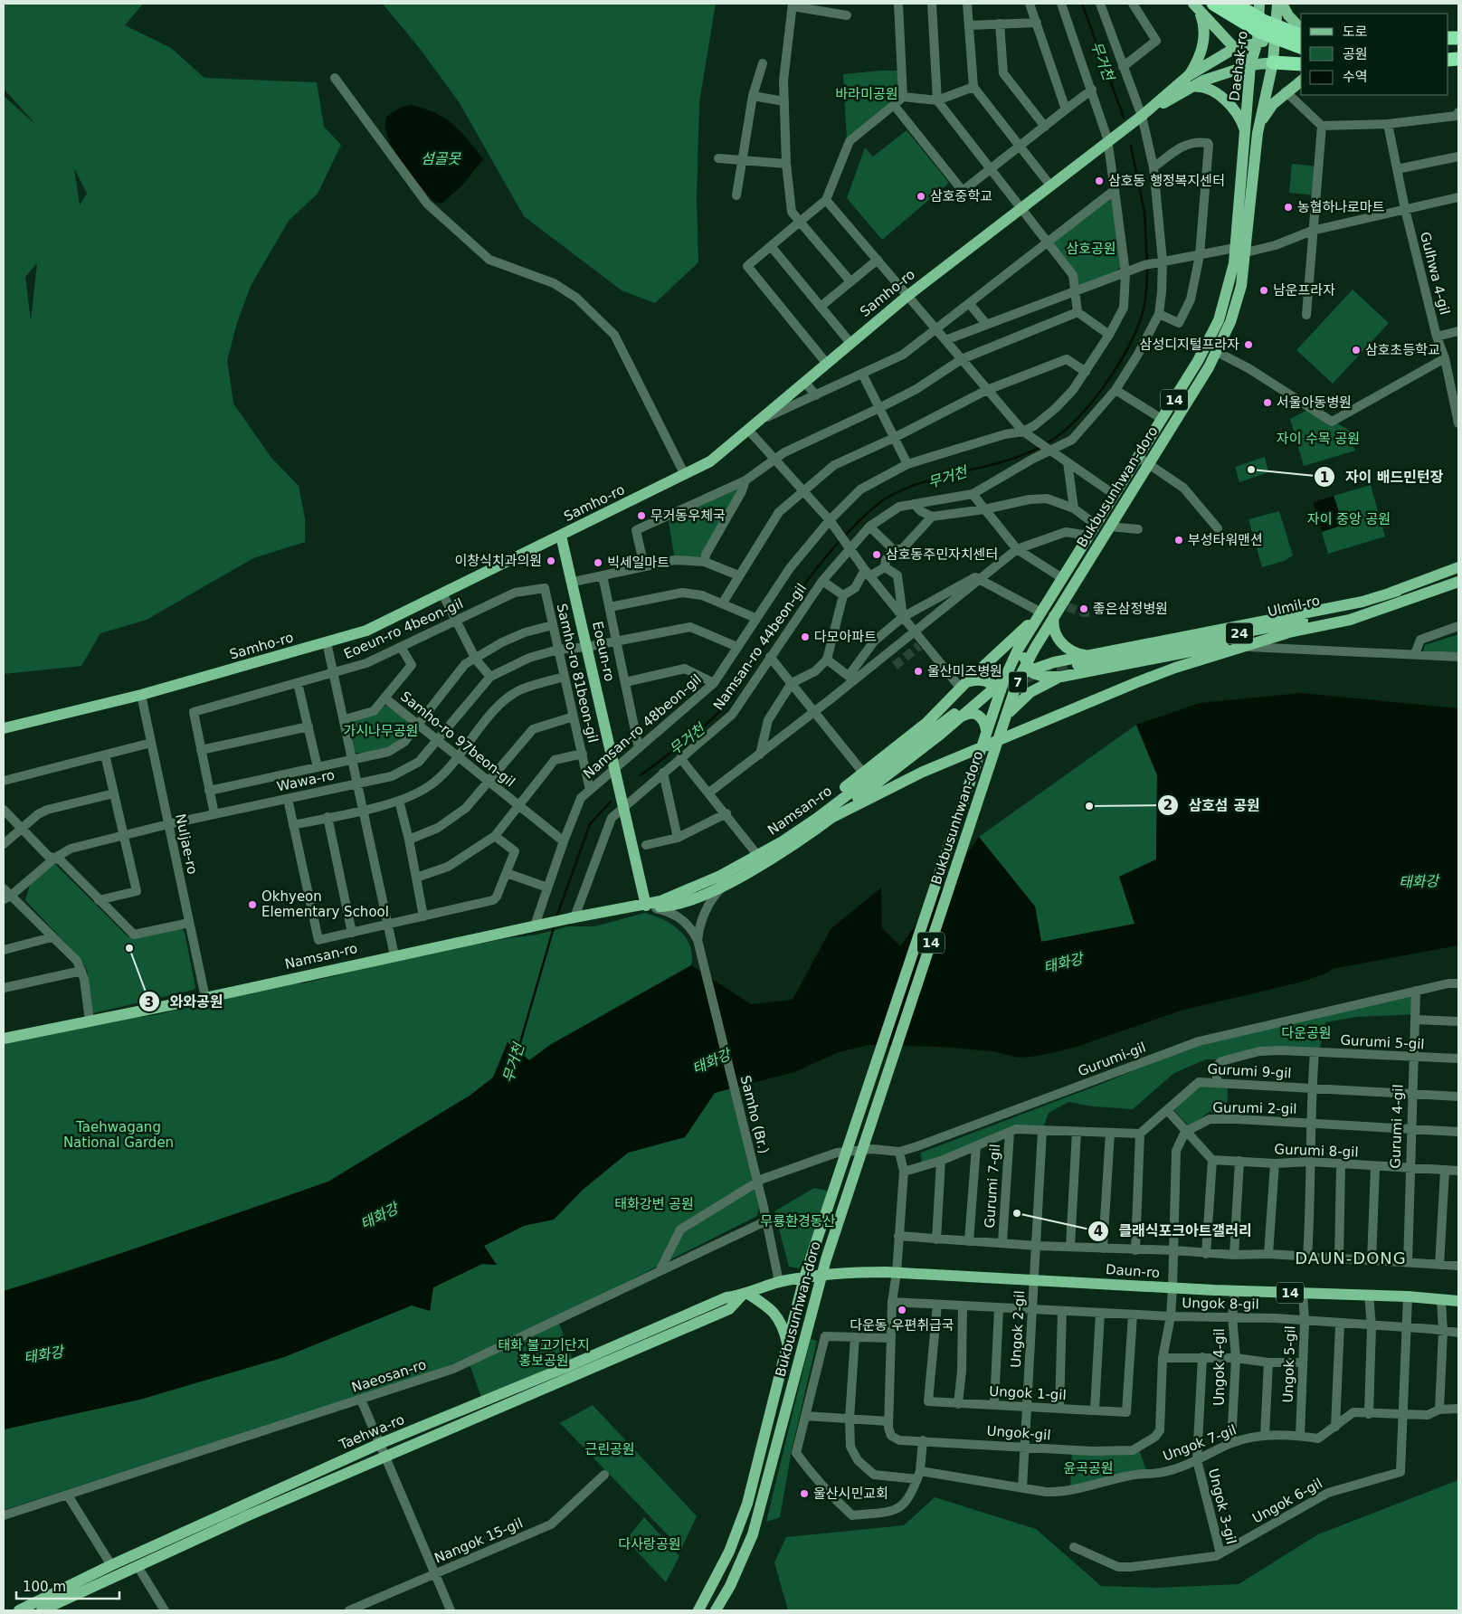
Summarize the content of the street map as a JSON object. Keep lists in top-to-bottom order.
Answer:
{
  "streets": {
    "main road": [
      "Daehak-ro",
      "Samho-ro",
      "14",
      "Bukbusunhwan-doro",
      "Ulmil-ro",
      "24",
      "Eoeun-ro",
      "7",
      "Namsan-ro",
      "Daun-ro",
      "Taehwa-ro"
    ],
    "street": [
      "Gulhwa 4-gil",
      "Eoeun-ro 4beon-gil",
      "Namsan-ro 44beon-gil",
      "Samho-ro 81beon-gil",
      "Namsan-ro 48beon-gil",
      "Samho-ro 97beon-gil",
      "Wawa-ro",
      "Nuljae-ro",
      "Gurumi 5-gil",
      "Gurumi-gil",
      "Gurumi 9-gil",
      "Gurumi 2-gil",
      "Samho (Br.)",
      "Gurumi 4-gil",
      "Gurumi 8-gil",
      "Gurumi 7-gil",
      "Ungok 8-gil",
      "Ungok 2-gil",
      "Ungok 5-gil",
      "Ungok 4-gil",
      "Naeosan-ro",
      "Ungok 1-gil",
      "Ungok-gil",
      "Ungok 7-gil",
      "Ungok 6-gil",
      "Ungok 3-gil",
      "Nangok 15-gil"
    ]
  },
  "crossings": [
    ["Daehak-ro", "Bukbusunhwan-doro"],
    ["Samho-ro", "Eoeun-ro"],
    ["Samho-ro", "Nuljae-ro"],
    ["14", "Bukbusunhwan-doro"],
    ["Bukbusunhwan-doro", "Daun-ro"],
    ["Bukbusunhwan-doro", "Taehwa-ro"],
    ["Eoeun-ro 4beon-gil", "Samho-ro 81beon-gil"],
    ["Eoeun-ro 4beon-gil", "Samho-ro 97beon-gil"],
    ["Namsan-ro 44beon-gil", "Eoeun-ro"],
    ["Namsan-ro 44beon-gil", "Namsan-ro"],
    ["Eoeun-ro", "Namsan-ro 48beon-gil"],
    ["Eoeun-ro", "Wawa-ro"],
    ["Samho-ro 81beon-gil", "Namsan-ro 48beon-gil"],
    ["Samho-ro 81beon-gil", "Wawa-ro"],
    ["Namsan-ro 48beon-gil", "Samho-ro 97beon-gil"],
    ["Namsan-ro 48beon-gil", "Wawa-ro"],
    ["Namsan-ro 48beon-gil", "Namsan-ro"],
    ["Samho-ro 97beon-gil", "Wawa-ro"],
    ["Wawa-ro", "Nuljae-ro"],
    ["Namsan-ro", "Nuljae-ro"],
    ["Gurumi 5-gil", "Gurumi 9-gil"],
    ["Gurumi 5-gil", "Gurumi 4-gil"],
    ["Gurumi-gil", "Gurumi 4-gil"],
    ["Gurumi 9-gil", "Gurumi 4-gil"],
    ["Gurumi 2-gil", "Gurumi 4-gil"],
    ["Samho (Br.)", "Naeosan-ro"],
    ["Samho (Br.)", "Taehwa-ro"],
    ["Gurumi 4-gil", "Gurumi 8-gil"],
    ["Gurumi 4-gil", "Gurumi 7-gil"],
    ["Gurumi 7-gil", "Ungok 2-gil"],
    ["Daun-ro", "Ungok 2-gil"],
    ["Daun-ro", "Ungok 5-gil"],
    ["Daun-ro", "Ungok 4-gil"],
    ["Daun-ro", "Taehwa-ro"],
    ["Daun-ro", "Ungok-gil"],
    ["Daun-ro", "Ungok 6-gil"],
    ["Ungok 8-gil", "Ungok 2-gil"],
    ["Ungok 8-gil", "Ungok 5-gil"],
    ["Ungok 8-gil", "Ungok 4-gil"],
    ["Ungok 8-gil", "Ungok 1-gil"],
    ["Ungok 8-gil", "Ungok-gil"],
    ["Ungok 8-gil", "Ungok 6-gil"],
    ["Ungok 2-gil", "Ungok 1-gil"],
    ["Ungok 2-gil", "Ungok-gil"],
    ["Ungok 2-gil", "Ungok 7-gil"],
    ["Ungok 5-gil", "Ungok 7-gil"],
    ["Ungok 4-gil", "Ungok 7-gil"],
    ["Ungok 7-gil", "Ungok 6-gil"],
    ["Ungok 7-gil", "Ungok 3-gil"],
    ["Ungok 6-gil", "Ungok 3-gil"]
  ],
  "districts": ["DAUN-DONG"],
  "water": ["무거천", "섬골못", "태화강"],
  "parks": [
    "바라미공원",
    "삼호공원",
    "자이 수목 공원",
    "자이 중앙 공원",
    "가시나무공원",
    "다운공원",
    "Taehwagang National Garden",
    "태화강변 공원",
    "무룡환경동산",
    "태화 불고기단지 홍보공원",
    "근린공원",
    "윤곡공원",
    "다사랑공원"
  ],
  "places": [
    "삼호동 행정복지센터",
    "삼호중학교",
    "농협하나로마트",
    "남운프라자",
    "삼성디지털프라자",
    "삼호초등학교",
    "서울아동병원",
    "자이 배드민턴장",
    "무거동우체국",
    "부성타워맨션",
    "삼호동주민자치센터",
    "이창식치과의원",
    "빅세일마트",
    "좋은삼정병원",
    "다모아파트",
    "울산미즈병원",
    "삼호섬 공원",
    "Okhyeon Elementary School",
    "와와공원",
    "클래식포크아트갤러리",
    "다운동 우편취급국",
    "울산시민교회"
  ],
  "legend": ["도로", "공원", "수역"],
  "scale_bar": "100 m"
}
